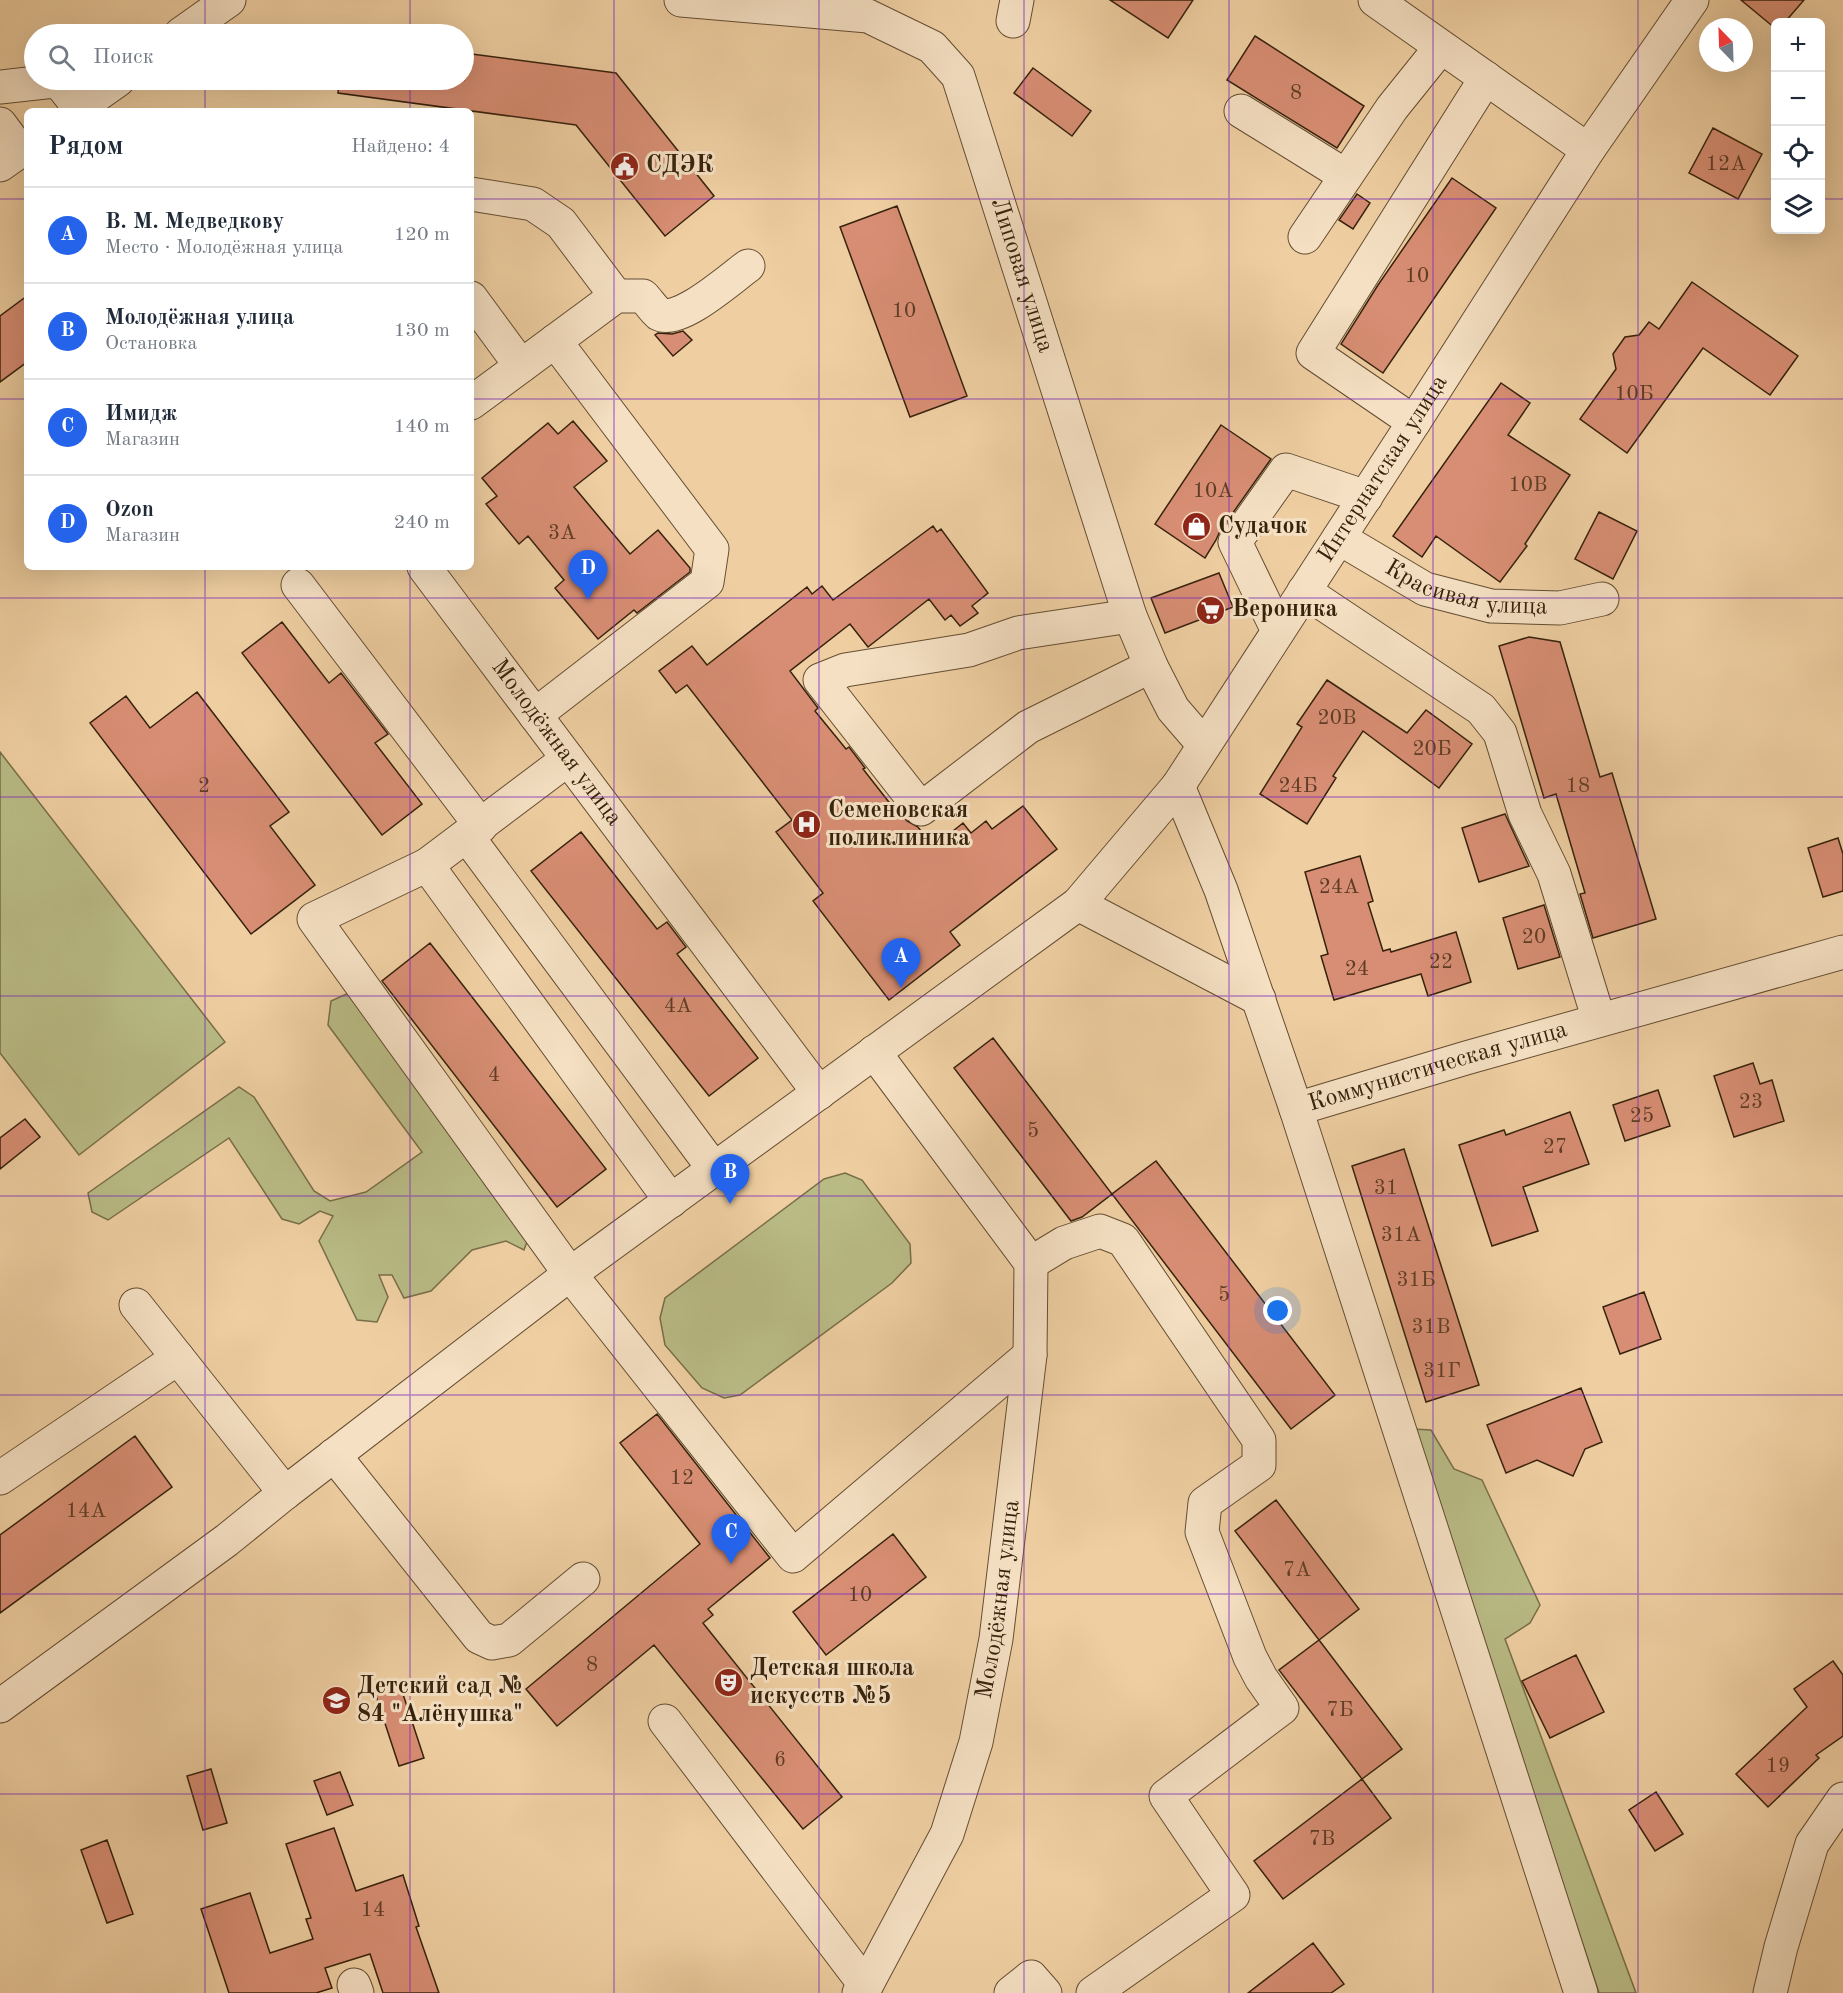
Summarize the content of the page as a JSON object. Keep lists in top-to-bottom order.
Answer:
{
  "streets": {
    "street": [
      "Липовая улица",
      "Интернатская улица",
      "Красивая улица",
      "Молодёжная улица",
      "Коммунистическая улица"
    ]
  },
  "crossings": [
    ["Липовая улица", "Интернатская улица"],
    ["Интернатская улица", "Красивая улица"],
    ["Интернатская улица", "Молодёжная улица"],
    ["Интернатская улица", "Коммунистическая улица"]
  ],
  "places": {
    "public building": ["СДЭК"],
    "shop": ["Судачок"],
    "supermarket": ["Вероника"],
    "hospital": ["Семеновская поликлиника"],
    "theatre": ["Детская школа искусств №5"],
    "school or university": ["Детский сад № 84 \"Алёнушка\""]
  },
  "house_numbers": [
    "8",
    "12А",
    "10",
    "10",
    "10Б",
    "10В",
    "10А",
    "3А",
    "20В",
    "20Б",
    "2",
    "24Б",
    "18",
    "24А",
    "20",
    "22",
    "24",
    "4А",
    "4",
    "23",
    "25",
    "5",
    "27",
    "31",
    "31А",
    "31Б",
    "5",
    "31В",
    "31Г",
    "12",
    "14А",
    "7А",
    "10",
    "8",
    "7Б",
    "6",
    "19",
    "7В",
    "14"
  ],
  "north": "top left",
  "page": {
    "map_buttons": ["+", "−"],
    "search": "Поиск",
    "heading": ["Рядом", "Найдено: 4"],
    "list": [
      {
        "mark": "A",
        "name": "В. М. Медведкову",
        "note": "Место · Молодёжная улица",
        "value": "120 m"
      },
      {
        "mark": "B",
        "name": "Молодёжная улица",
        "note": "Остановка",
        "value": "130 m"
      },
      {
        "mark": "C",
        "name": "Имидж",
        "note": "Магазин",
        "value": "140 m"
      },
      {
        "mark": "D",
        "name": "Ozon",
        "note": "Магазин",
        "value": "240 m"
      }
    ],
    "pins": [
      "D",
      "A",
      "B",
      "C"
    ]
  }
}
